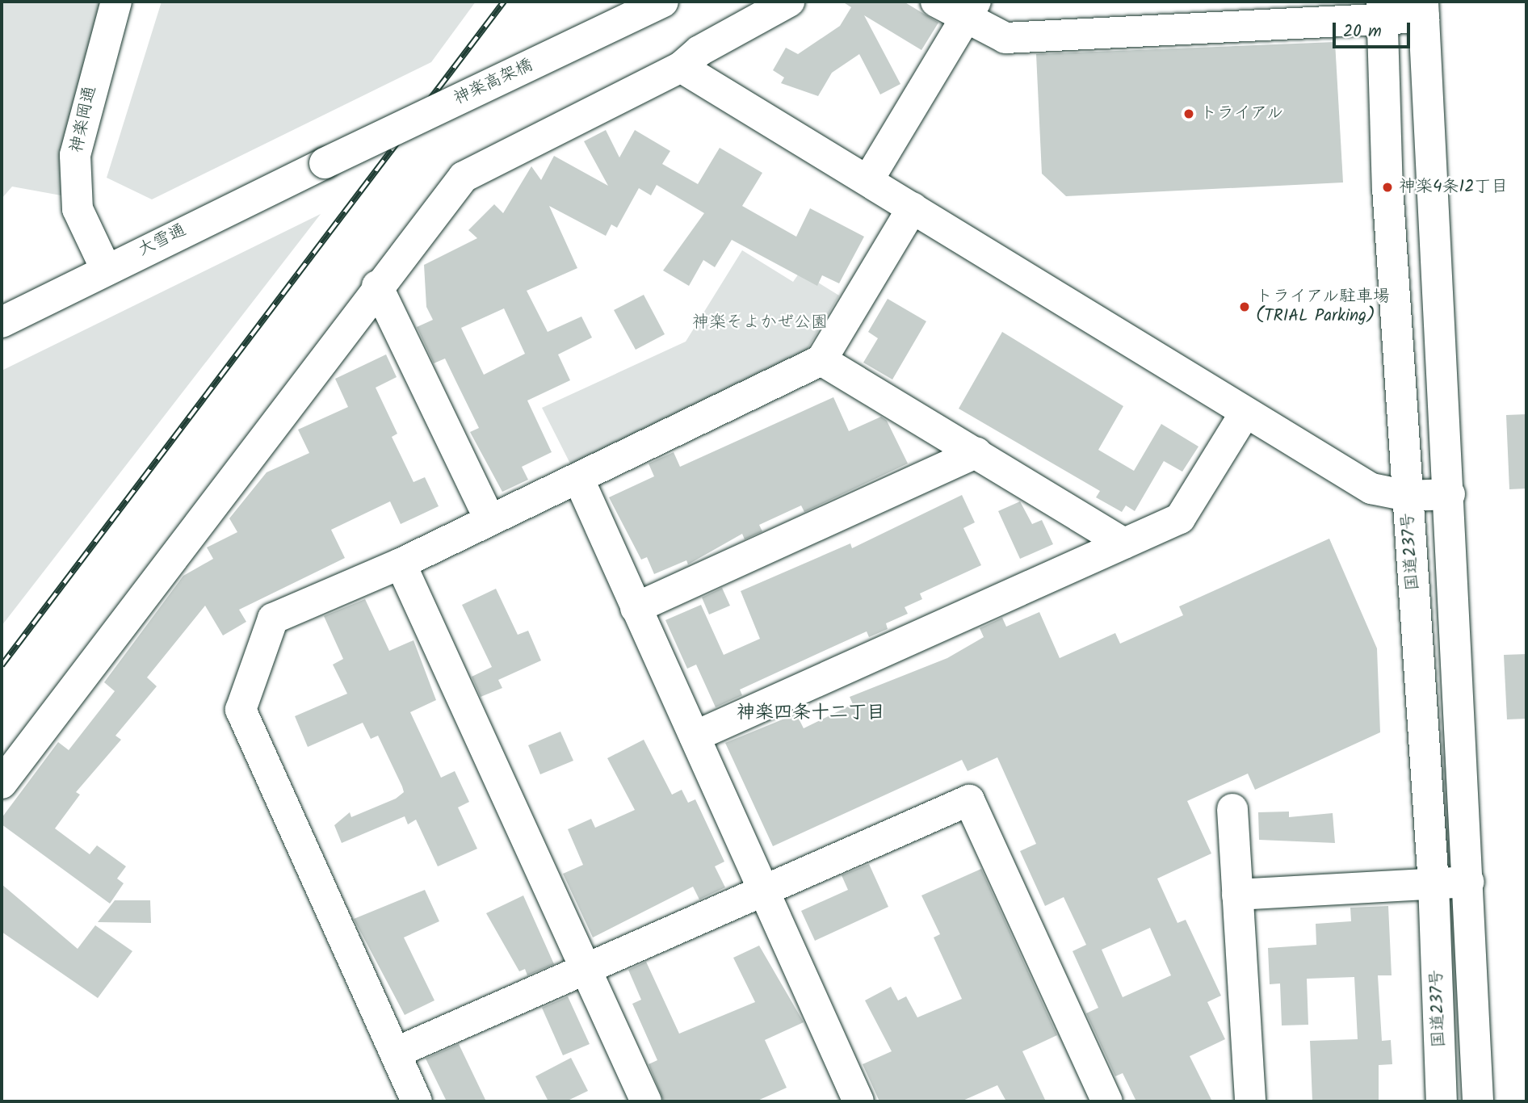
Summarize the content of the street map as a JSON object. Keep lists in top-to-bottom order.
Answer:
{
  "streets": {
    "main road": [
      "神楽高架橋",
      "神楽岡通",
      "大雪通",
      "国道237号"
    ]
  },
  "crossings": [
    ["神楽高架橋", "大雪通"],
    ["神楽岡通", "大雪通"]
  ],
  "districts": ["神楽四条十二丁目"],
  "parks": ["神楽そよかぜ公園"],
  "places": ["トライアル", "神楽4条12丁目", "トライアル駐車場 (TRIAL Parking)"],
  "scale_bar": "20 m"
}
